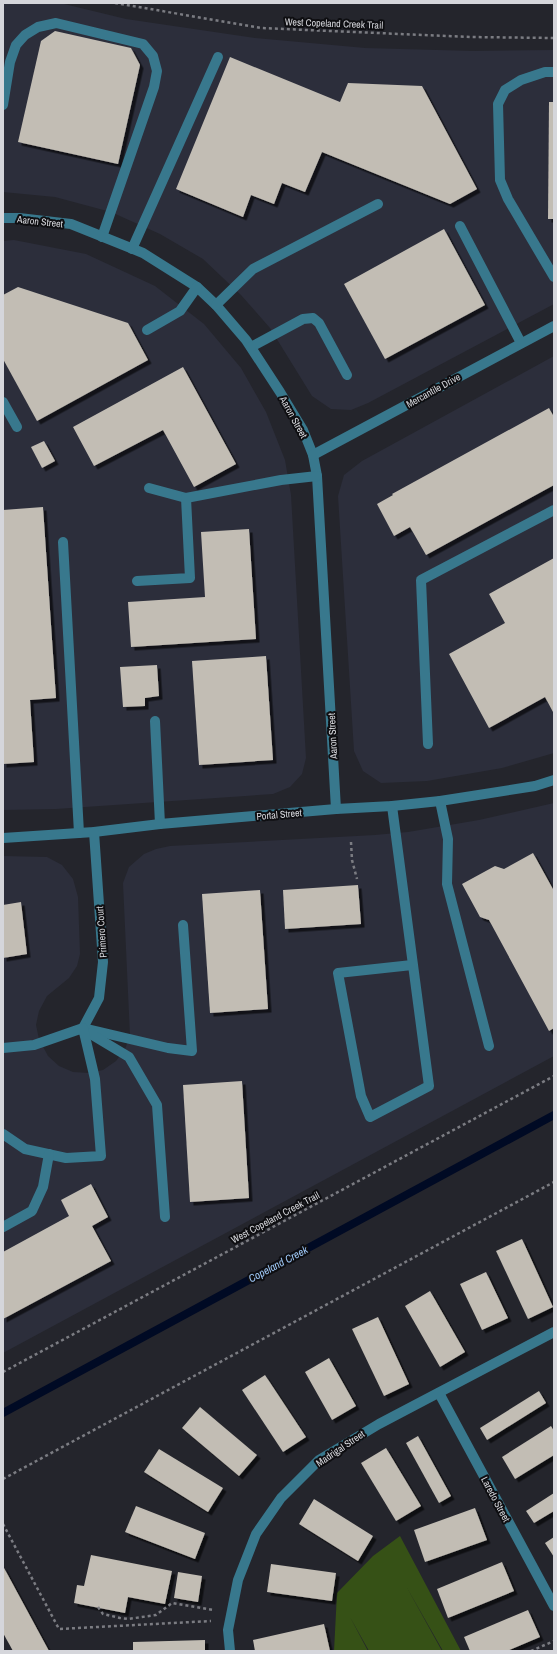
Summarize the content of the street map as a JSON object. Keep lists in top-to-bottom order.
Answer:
{
  "streets": {
    "street": [
      "Aaron Street",
      "Mercantile Drive",
      "Portal Street",
      "Primero Court",
      "Madrigal Street",
      "Laredo Street"
    ],
    "path": ["West Copeland Creek Trail"]
  },
  "crossings": [
    ["Aaron Street", "Mercantile Drive"],
    ["Aaron Street", "Portal Street"],
    ["Portal Street", "Primero Court"],
    ["Madrigal Street", "Laredo Street"]
  ],
  "water": ["Copeland Creek"]
}
